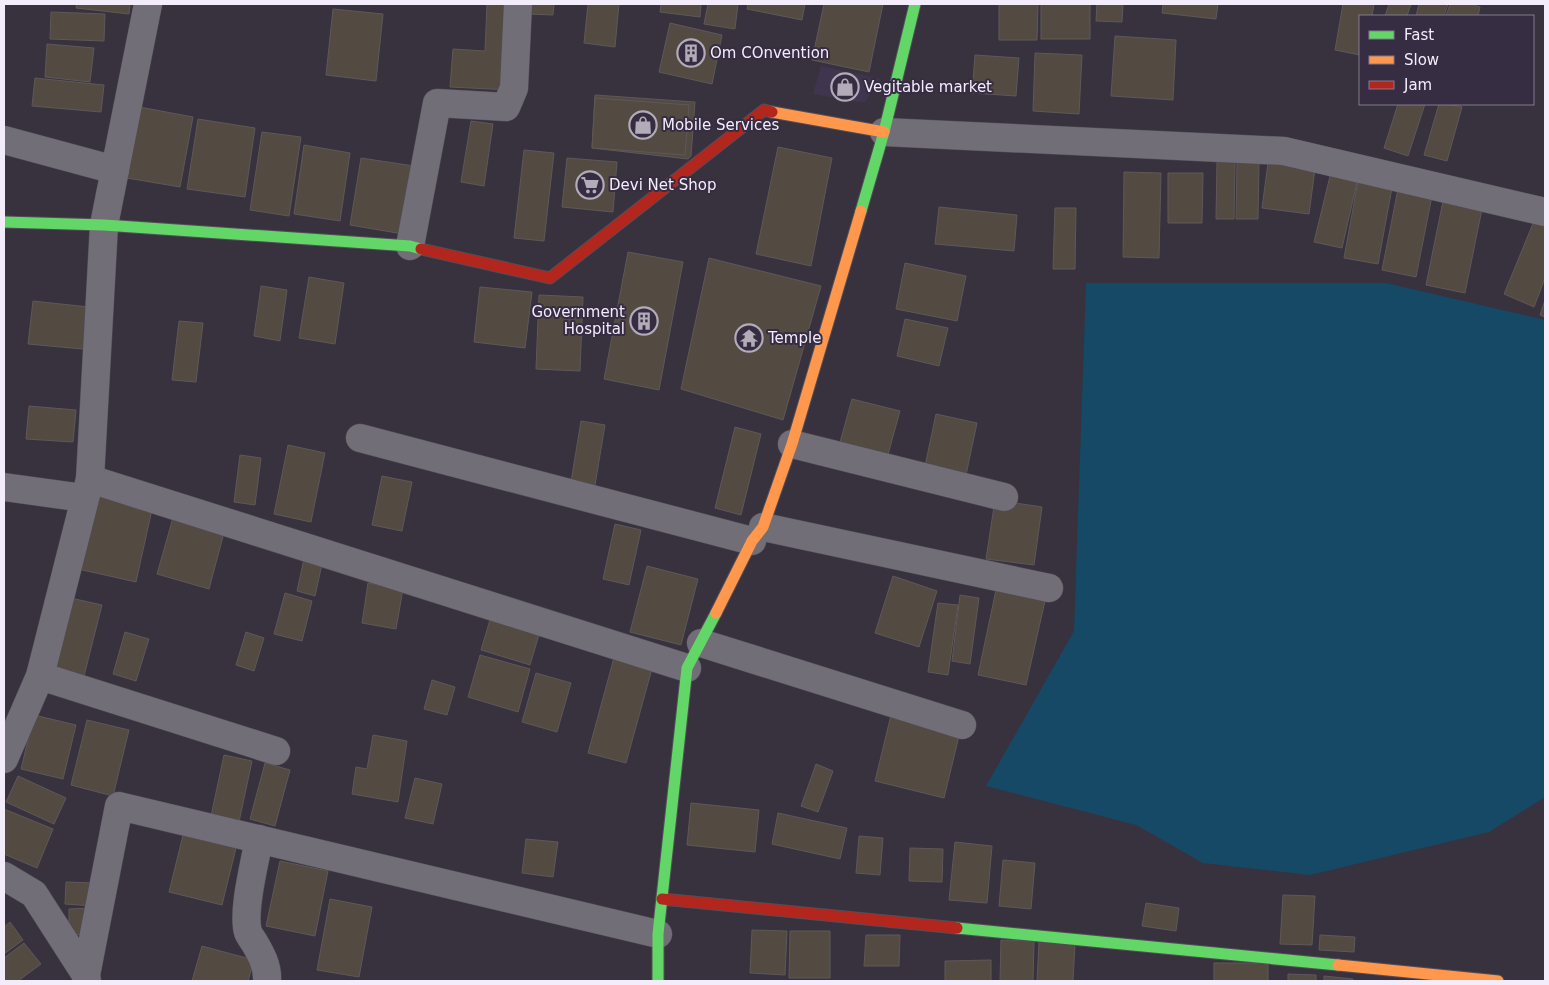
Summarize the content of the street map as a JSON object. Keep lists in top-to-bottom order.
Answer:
{
  "places": {
    "building": ["Om COnvention", "Government Hospital"],
    "shop": ["Vegitable market", "Mobile Services"],
    "supermarket": ["Devi Net Shop"],
    "temple": ["Temple"]
  },
  "legend": ["Fast", "Slow", "Jam"]
}
